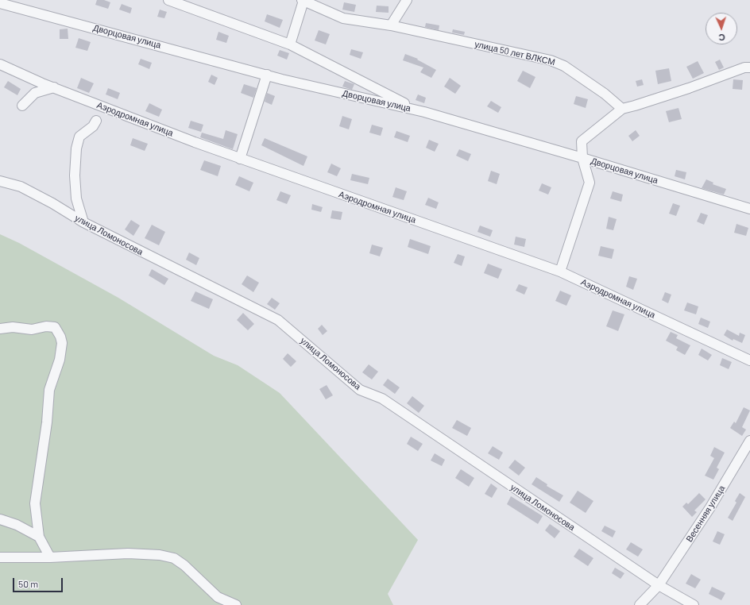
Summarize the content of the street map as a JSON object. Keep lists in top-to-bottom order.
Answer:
{
  "streets": {
    "street": [
      "Дворцовая улица",
      "улица 50 лет ВЛКСМ",
      "Аэродромная улица",
      "улица Ломоносова",
      "Весенняя улица"
    ]
  },
  "crossings": [
    ["улица Ломоносова", "Весенняя улица"]
  ],
  "scale_bar": "50 m",
  "north": "bottom"
}
